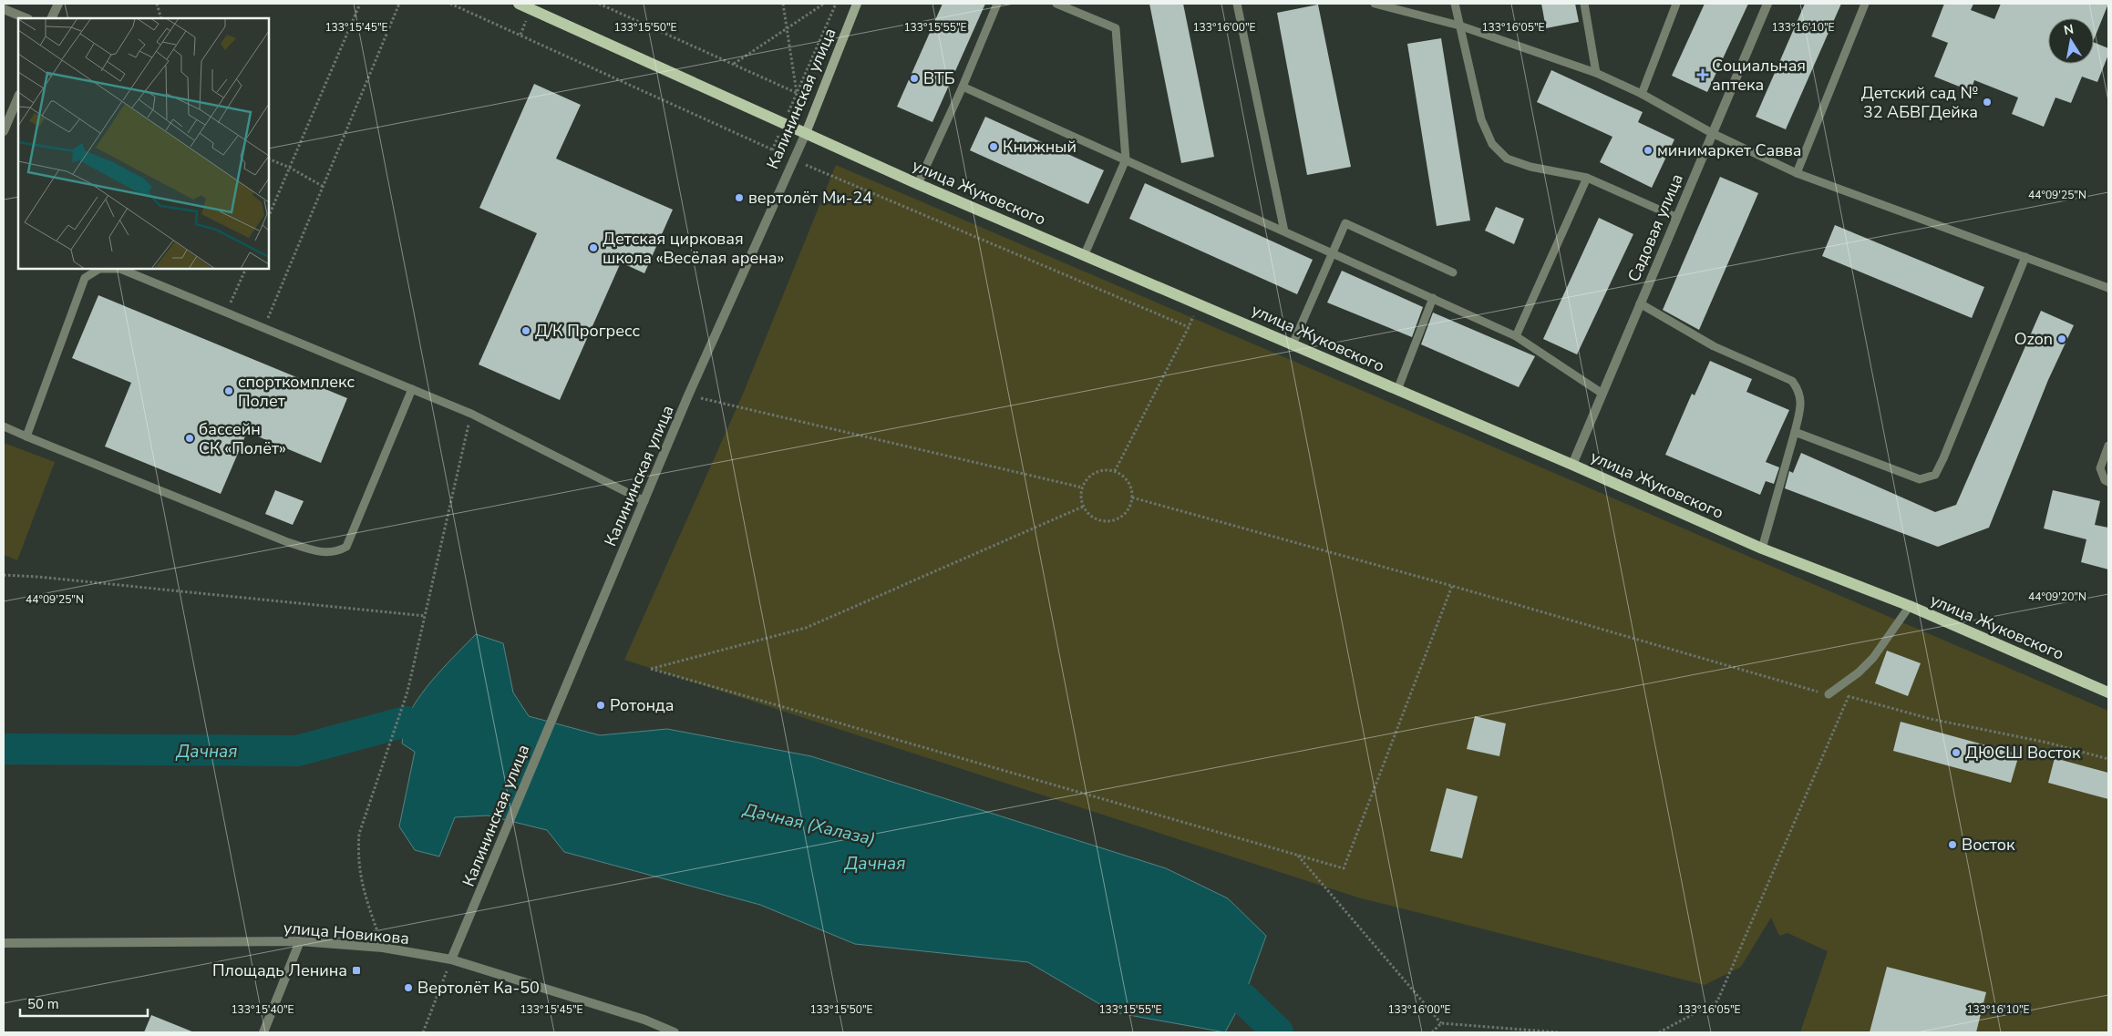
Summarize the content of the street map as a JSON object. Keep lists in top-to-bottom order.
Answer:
{
  "streets": {
    "main road": ["Калининская улица", "улица Жуковского"],
    "street": ["Садовая улица", "улица Новикова"]
  },
  "crossings": [
    ["Калининская улица", "улица Жуковского"],
    ["Калининская улица", "улица Новикова"],
    ["улица Жуковского", "Садовая улица"]
  ],
  "water": ["Дачная", "Дачная (Халаза)"],
  "places": {
    "health": ["Социальная аптека"],
    "other": [
      "ВТБ",
      "Детский сад № 32 АБВГДейка",
      "Книжный",
      "минимаркет Савва",
      "вертолёт Ми-24",
      "Детская цирковая школа «Весёлая арена»",
      "Д/К Прогресс",
      "Ozon",
      "спорткомплекс Полет",
      "бассейн СК «Полёт»",
      "Ротонда",
      "ДЮСШ Восток",
      "Восток",
      "Вертолёт Ка-50"
    ],
    "transit": ["Площадь Ленина"]
  },
  "scale_bar": "50 m",
  "north": "top",
  "coordinates": [
    "133°15'45\"E",
    "133°15'50\"E",
    "133°15'55\"E",
    "133°16'00\"E",
    "133°16'05\"E",
    "133°16'10\"E",
    "44°09'25\"N",
    "44°09'20\"N",
    "133°15'40\"E"
  ]
}
